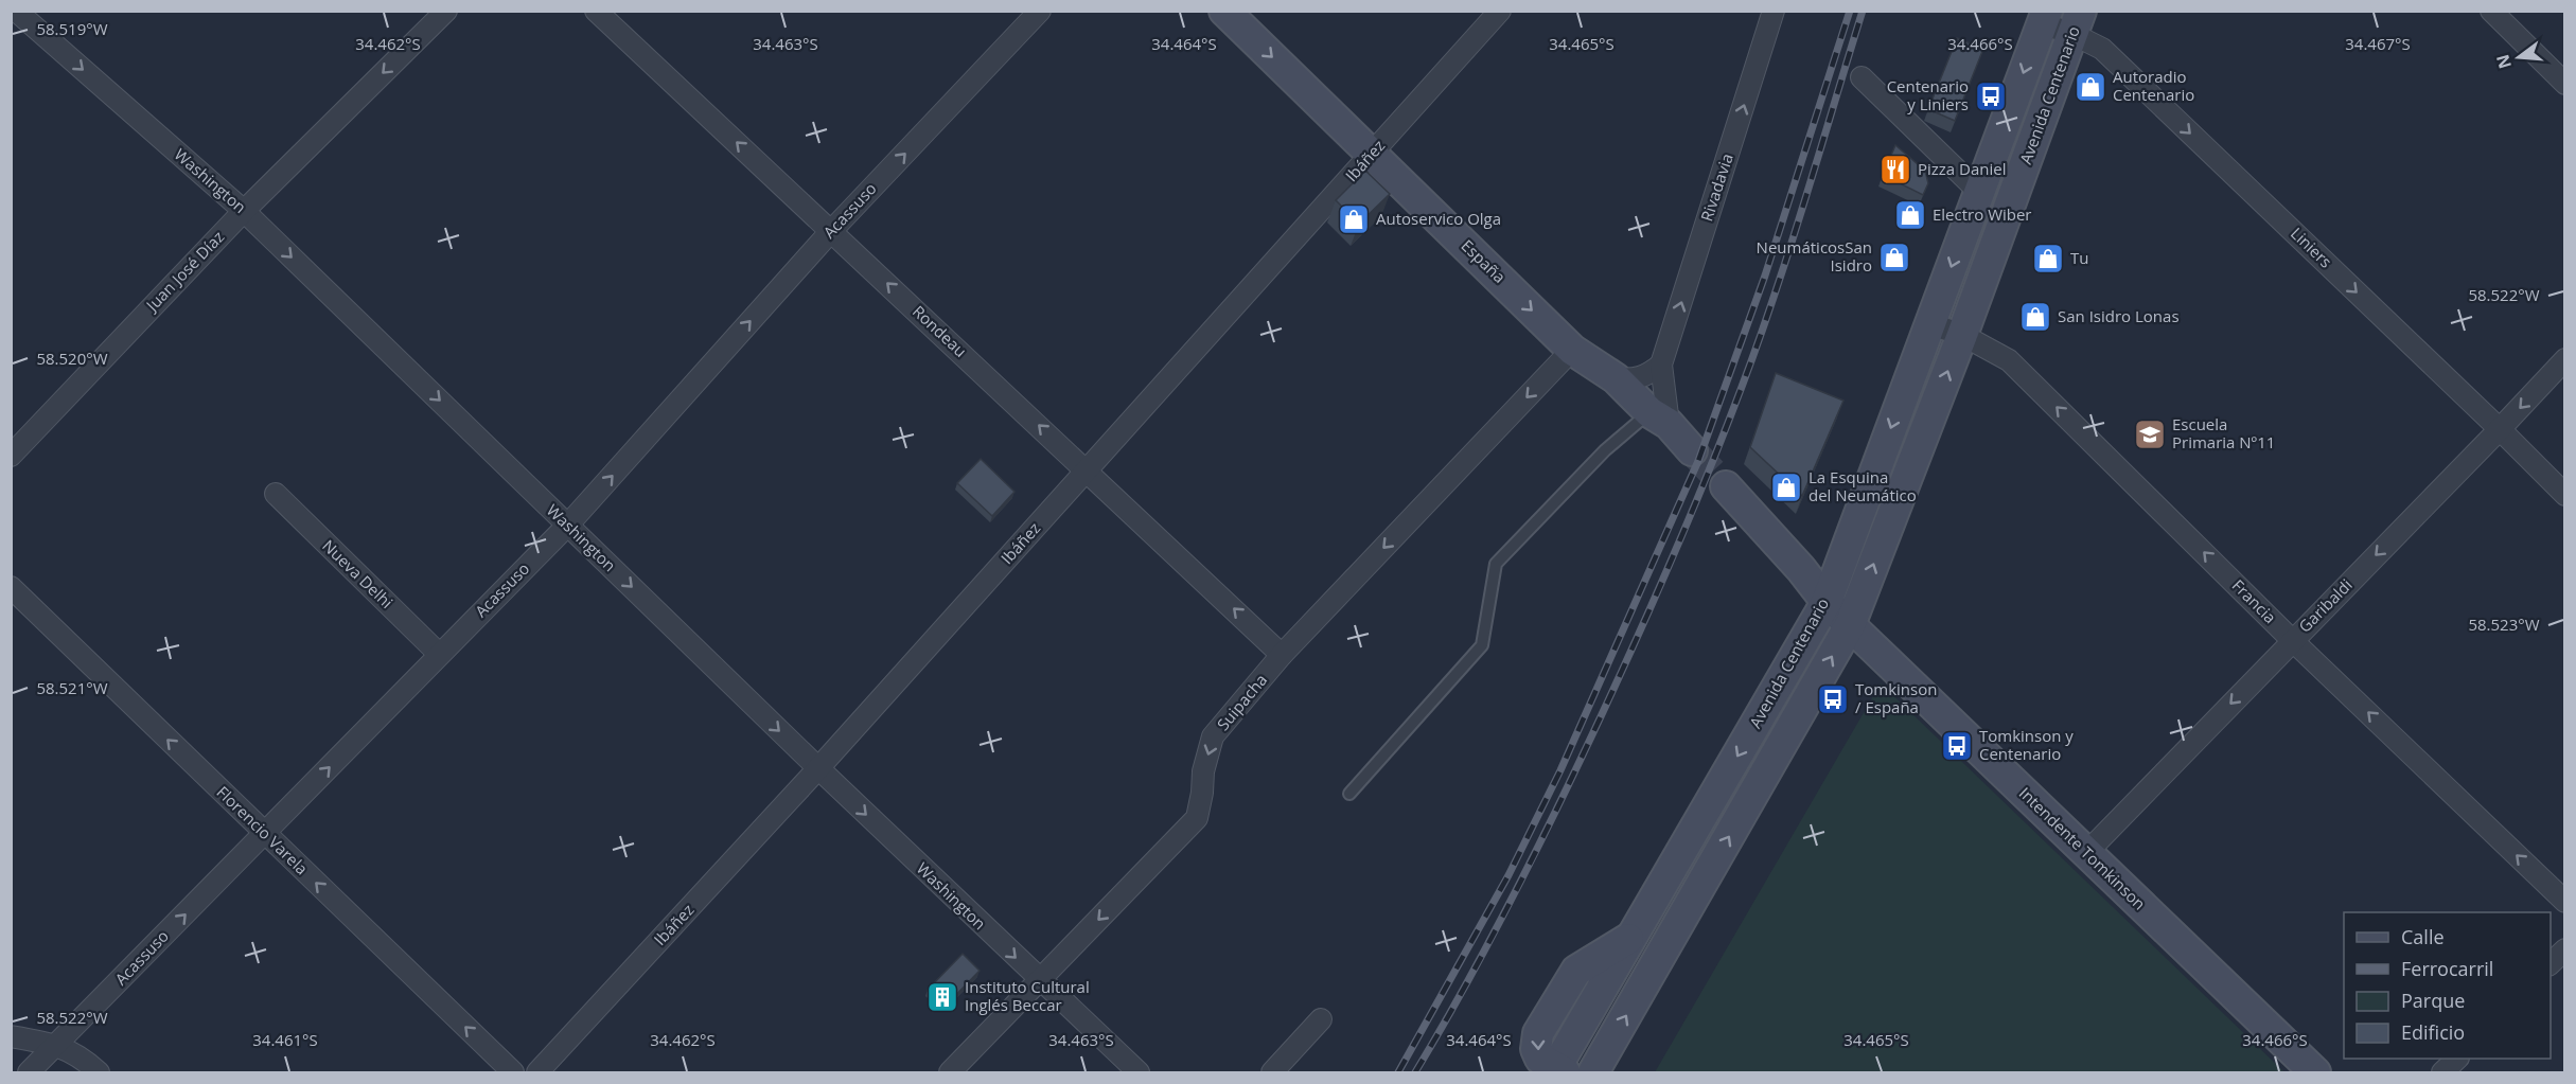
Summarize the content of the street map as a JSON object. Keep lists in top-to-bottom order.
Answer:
{
  "streets": {
    "main road": ["Avenida Centenario", "España", "Intendente Tomkinson"],
    "street": [
      "Ibáñez",
      "Washington",
      "Rivadavia",
      "Acassuso",
      "Liniers",
      "Juan José Díaz",
      "Rondeau",
      "Nueva Delhi",
      "Francia",
      "Garibaldi",
      "Suipacha",
      "Florencio Varela"
    ]
  },
  "crossings": [
    ["Avenida Centenario", "Liniers"],
    ["Avenida Centenario", "Francia"],
    ["Avenida Centenario", "Intendente Tomkinson"],
    ["Ibáñez", "Washington"],
    ["Ibáñez", "España"],
    ["Ibáñez", "Rondeau"],
    ["Washington", "Acassuso"],
    ["Washington", "Juan José Díaz"],
    ["Washington", "Suipacha"],
    ["Rivadavia", "España"],
    ["Acassuso", "Rondeau"],
    ["Acassuso", "Nueva Delhi"],
    ["Acassuso", "Florencio Varela"],
    ["Liniers", "Garibaldi"],
    ["España", "Suipacha"],
    ["Rondeau", "Suipacha"],
    ["Francia", "Garibaldi"],
    ["Garibaldi", "Intendente Tomkinson"]
  ],
  "one_way": [
    "Washington",
    "Rivadavia",
    "Acassuso",
    "Liniers",
    "España",
    "Juan José Díaz",
    "Rondeau",
    "Francia",
    "Garibaldi",
    "Suipacha",
    "Florencio Varela"
  ],
  "places": {
    "shop": [
      "Autoradio Centenario",
      "Electro Wiber",
      "Autoservico Olga",
      "NeumáticosSan Isidro",
      "Tu",
      "San Isidro Lonas",
      "La Esquina del Neumático"
    ],
    "bus stop": ["Centenario y Liniers", "Tomkinson / España", "Tomkinson y Centenario"],
    "restaurant": ["Pizza Daniel"],
    "school or university": ["Escuela Primaria Nº11"],
    "building": ["Instituto Cultural Inglés Beccar"]
  },
  "legend": [
    "Calle",
    "Ferrocarril",
    "Parque",
    "Edificio"
  ],
  "north": "left",
  "coordinates": [
    "58.519°W",
    "34.462°S",
    "34.463°S",
    "34.464°S",
    "34.465°S",
    "34.466°S",
    "34.467°S",
    "58.522°W",
    "58.520°W",
    "58.523°W",
    "58.521°W",
    "34.461°S"
  ]
}
